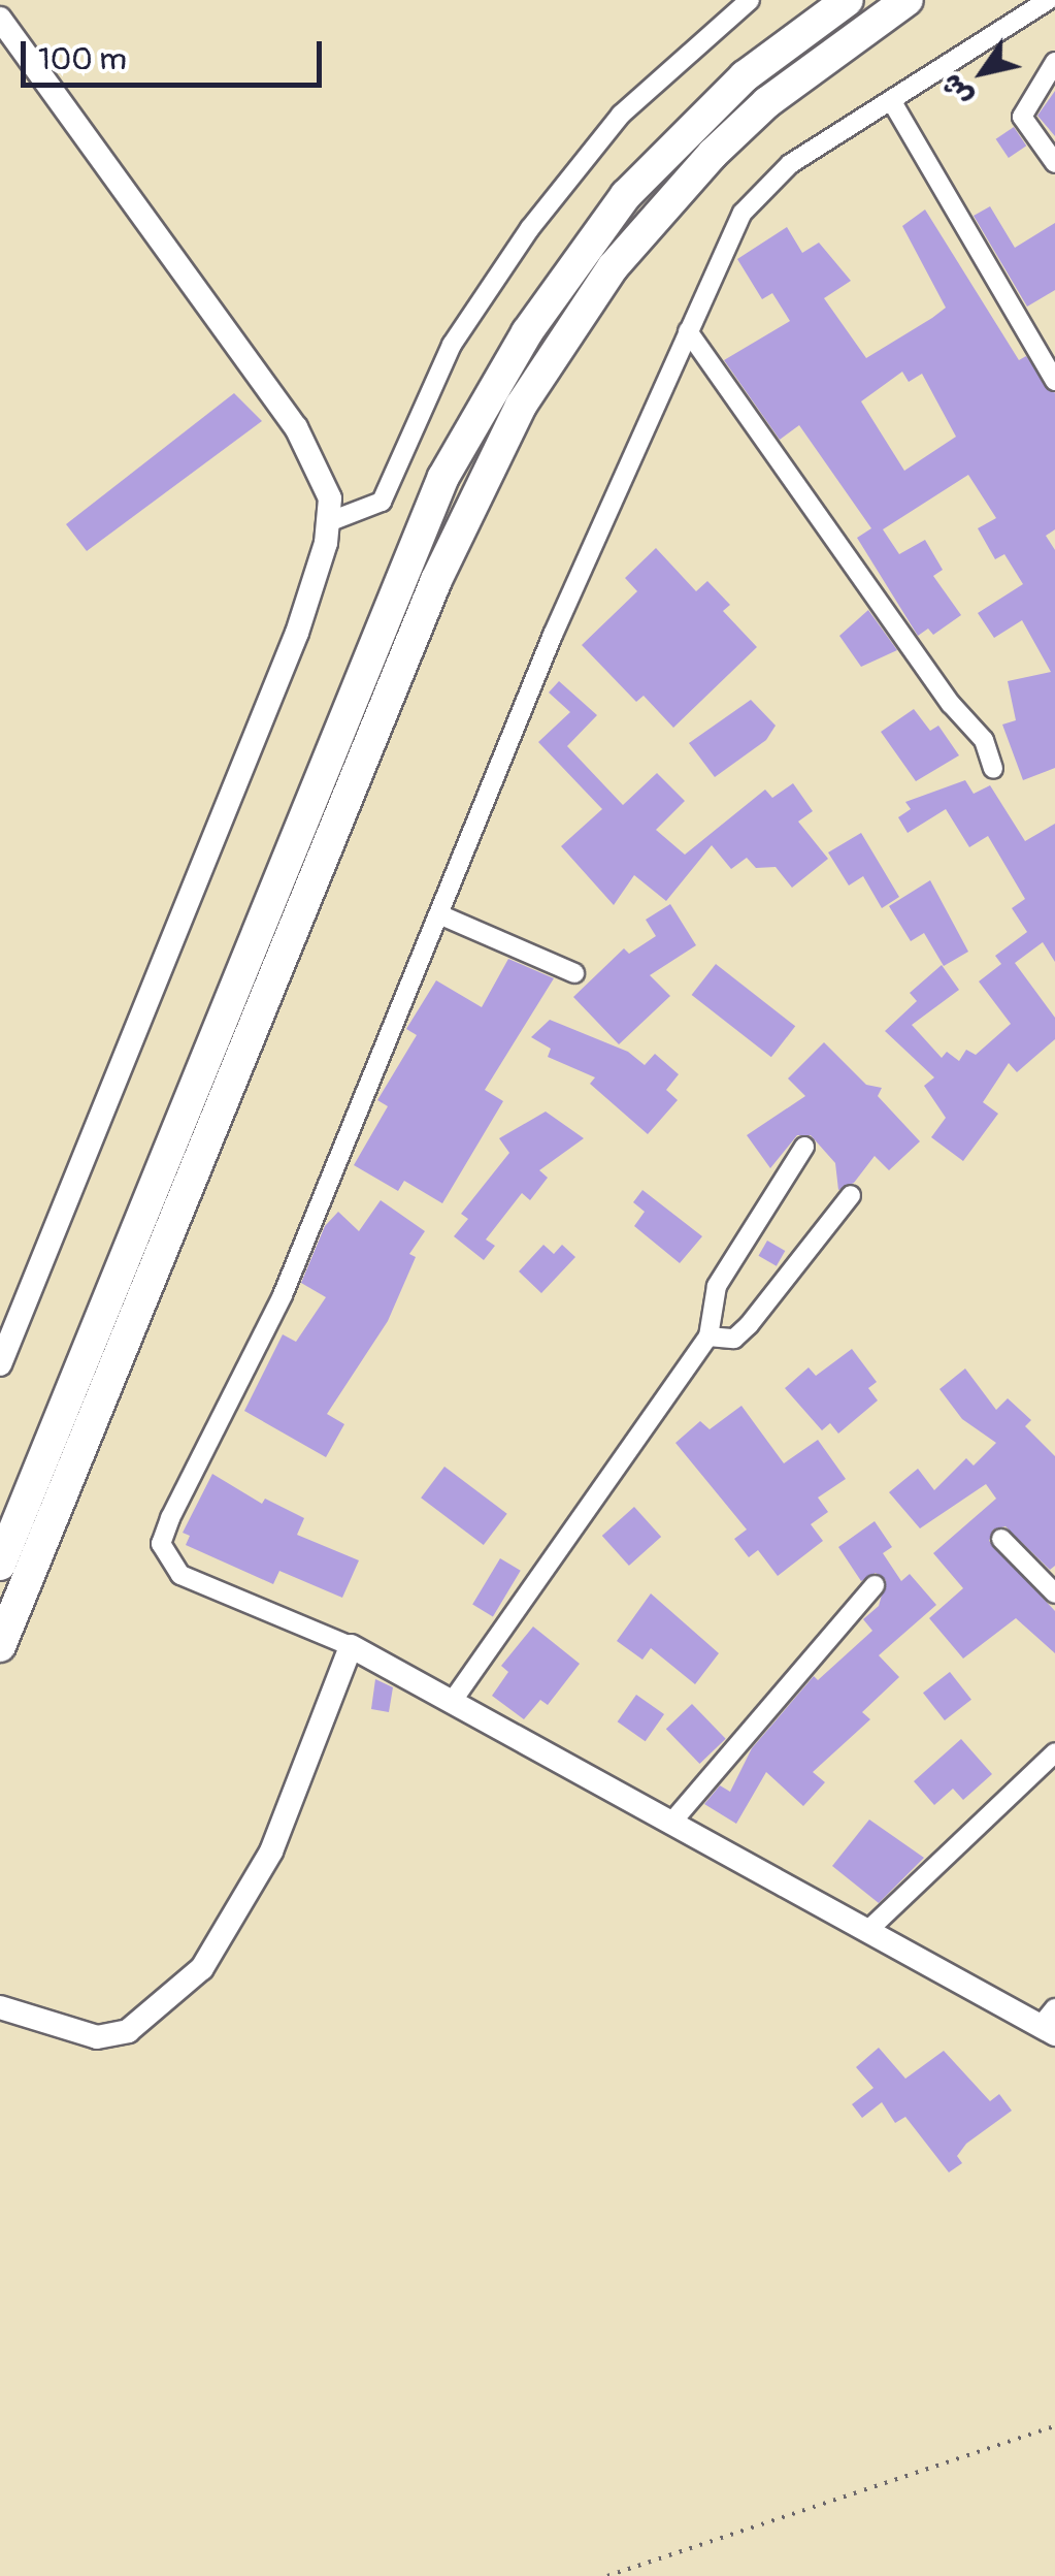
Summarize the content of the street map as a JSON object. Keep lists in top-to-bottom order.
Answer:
{
  "scale_bar": "100 m",
  "north": "bottom left"
}
